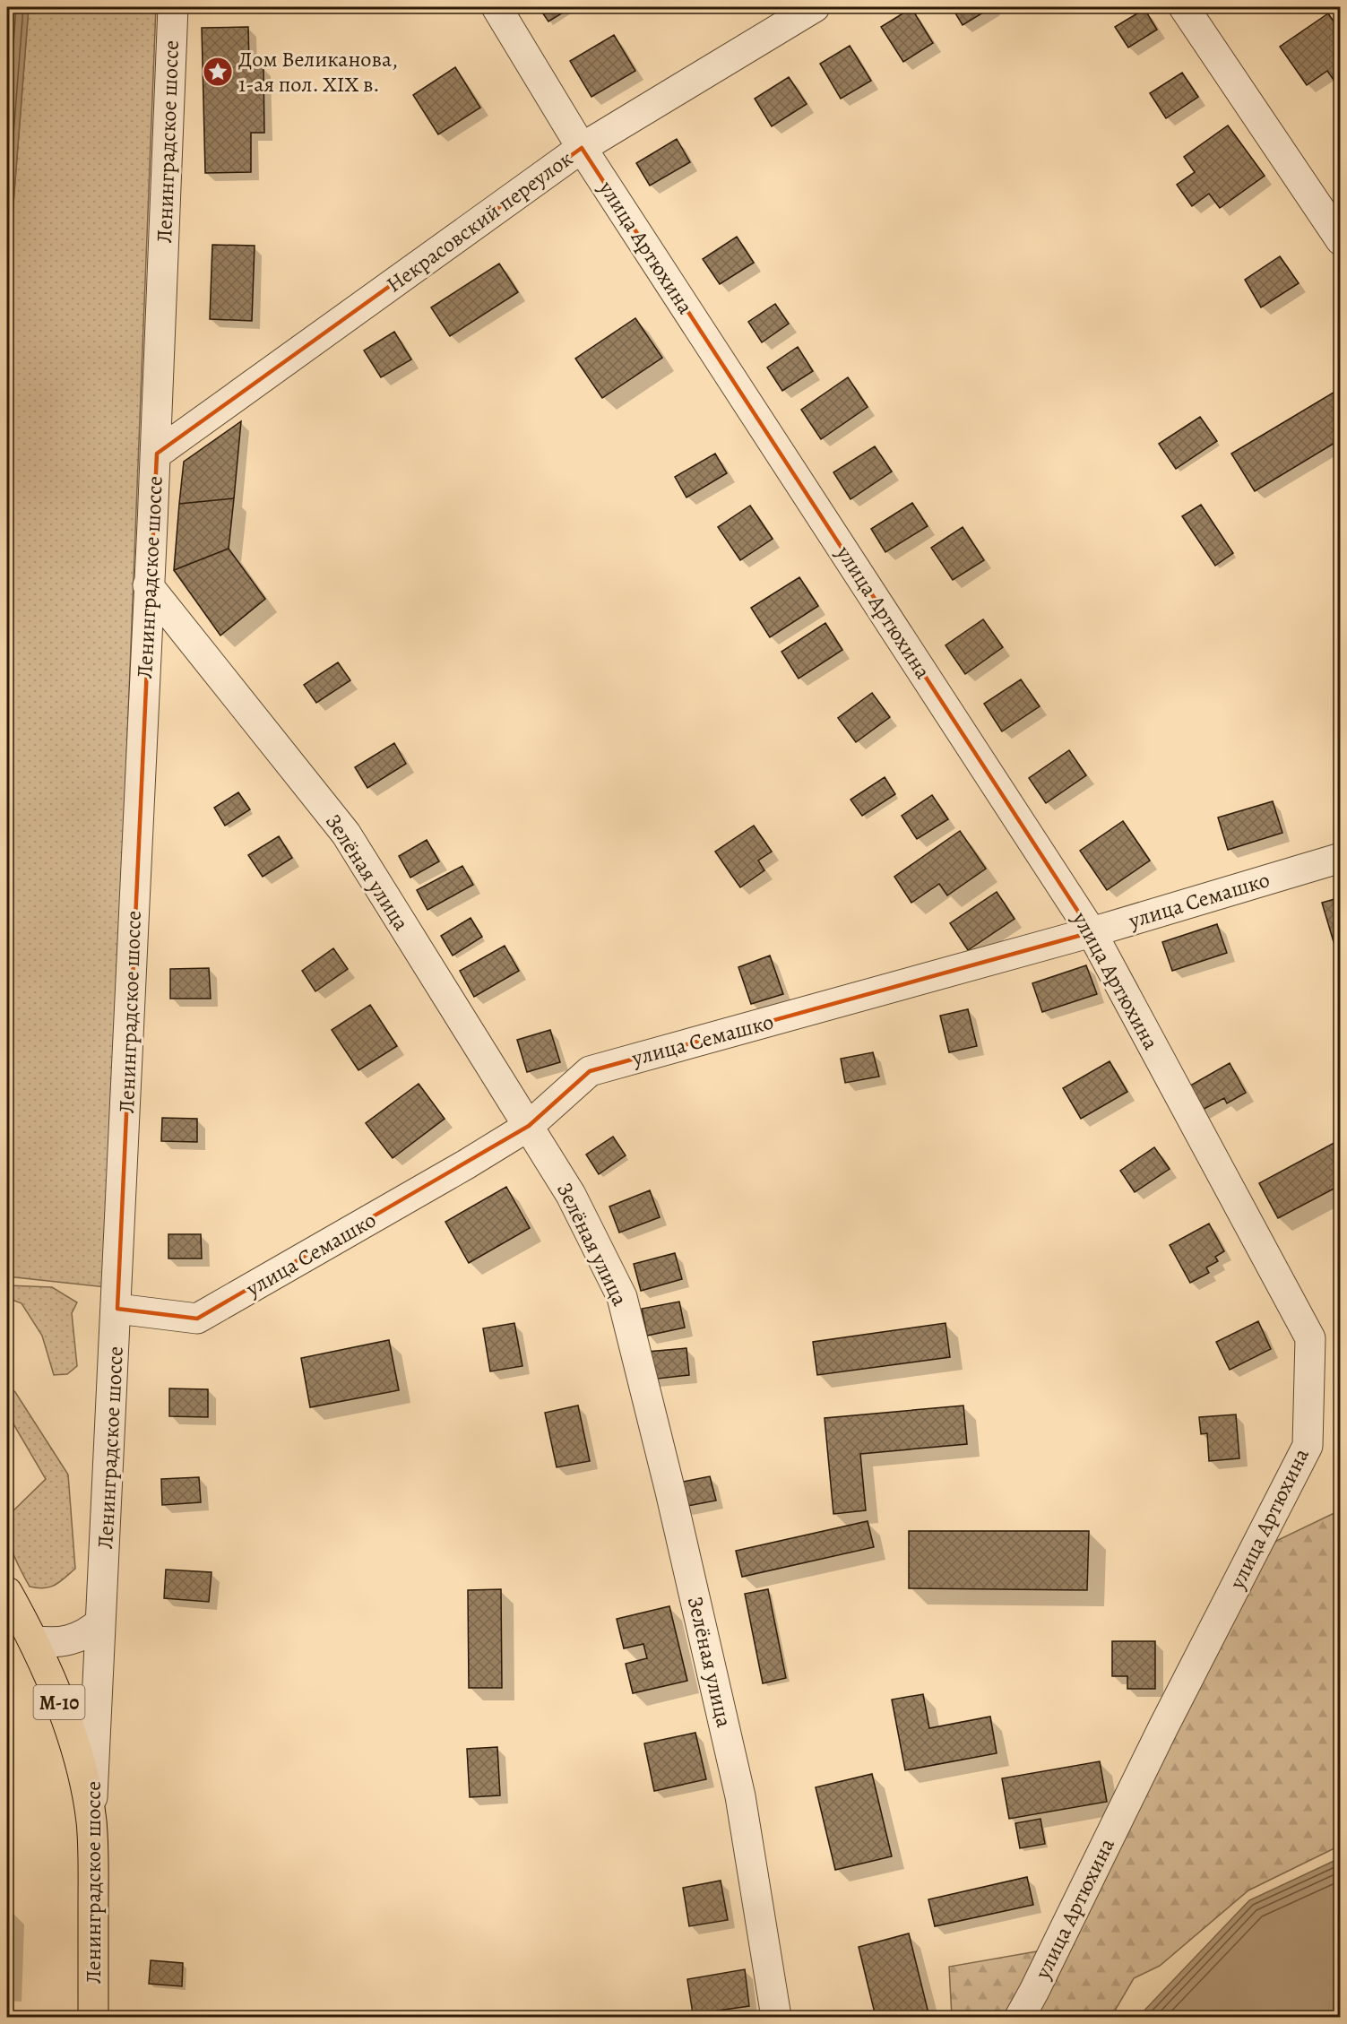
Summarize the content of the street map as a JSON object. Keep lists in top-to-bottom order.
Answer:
{
  "streets": {
    "highway": ["Ленинградское шоссе", "М-10"],
    "street": [
      "Некрасовский переулок",
      "улица Артюхина",
      "Зелёная улица",
      "улица Семашко"
    ]
  },
  "crossings": [
    ["Ленинградское шоссе", "Некрасовский переулок"],
    ["Ленинградское шоссе", "Зелёная улица"],
    ["Ленинградское шоссе", "улица Семашко"],
    ["Ленинградское шоссе", "М-10"],
    ["Некрасовский переулок", "улица Артюхина"],
    ["улица Артюхина", "улица Семашко"],
    ["Зелёная улица", "улица Семашко"]
  ],
  "places": {
    "place": ["Дом Великанова, 1-ая пол. XIX в."]
  }
}
